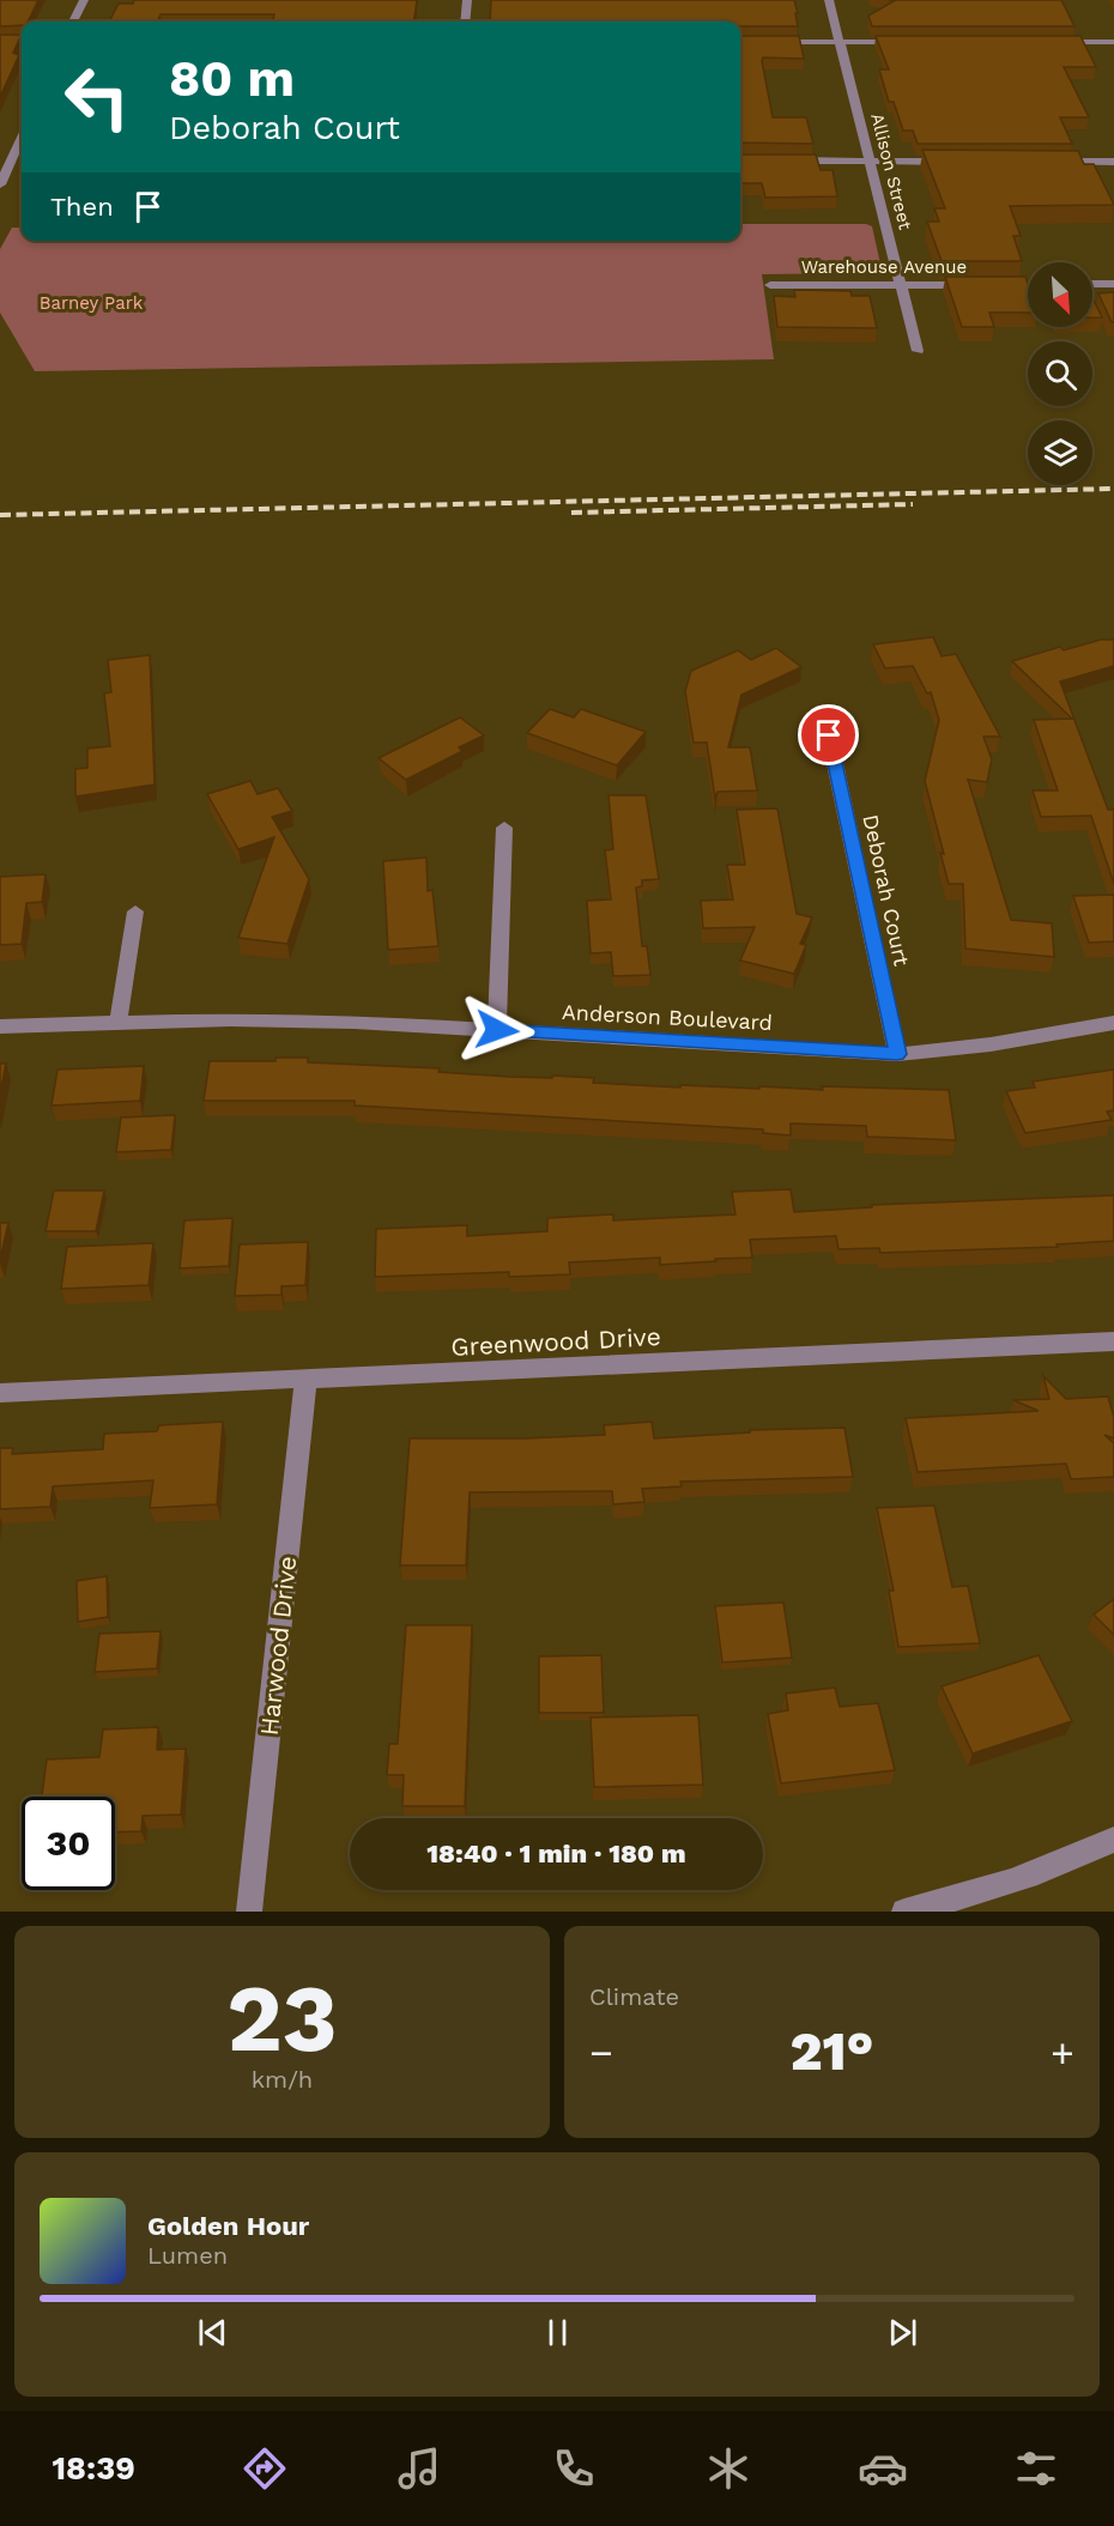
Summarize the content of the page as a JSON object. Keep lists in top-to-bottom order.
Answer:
{
  "streets": {
    "street": [
      "Allison Street",
      "Warehouse Avenue",
      "Deborah Court",
      "Anderson Boulevard",
      "Greenwood Drive",
      "Harwood Drive"
    ]
  },
  "crossings": [
    ["Allison Street", "Warehouse Avenue"],
    ["Deborah Court", "Anderson Boulevard"],
    ["Greenwood Drive", "Harwood Drive"]
  ],
  "parks": ["Barney Park"],
  "north": "bottom right",
  "page": {
    "turn": ["80 m", "Deborah Court"],
    "then": "Then",
    "limit": "30",
    "trip": "18:40 · 1 min · 180 m",
    "tile": [
      ["23", "km/h"],
      "Climate"
    ],
    "heat": ["−", "21°", "+"],
    "song": ["Golden Hour", "Lumen"],
    "tabs": "18:39"
  }
}
